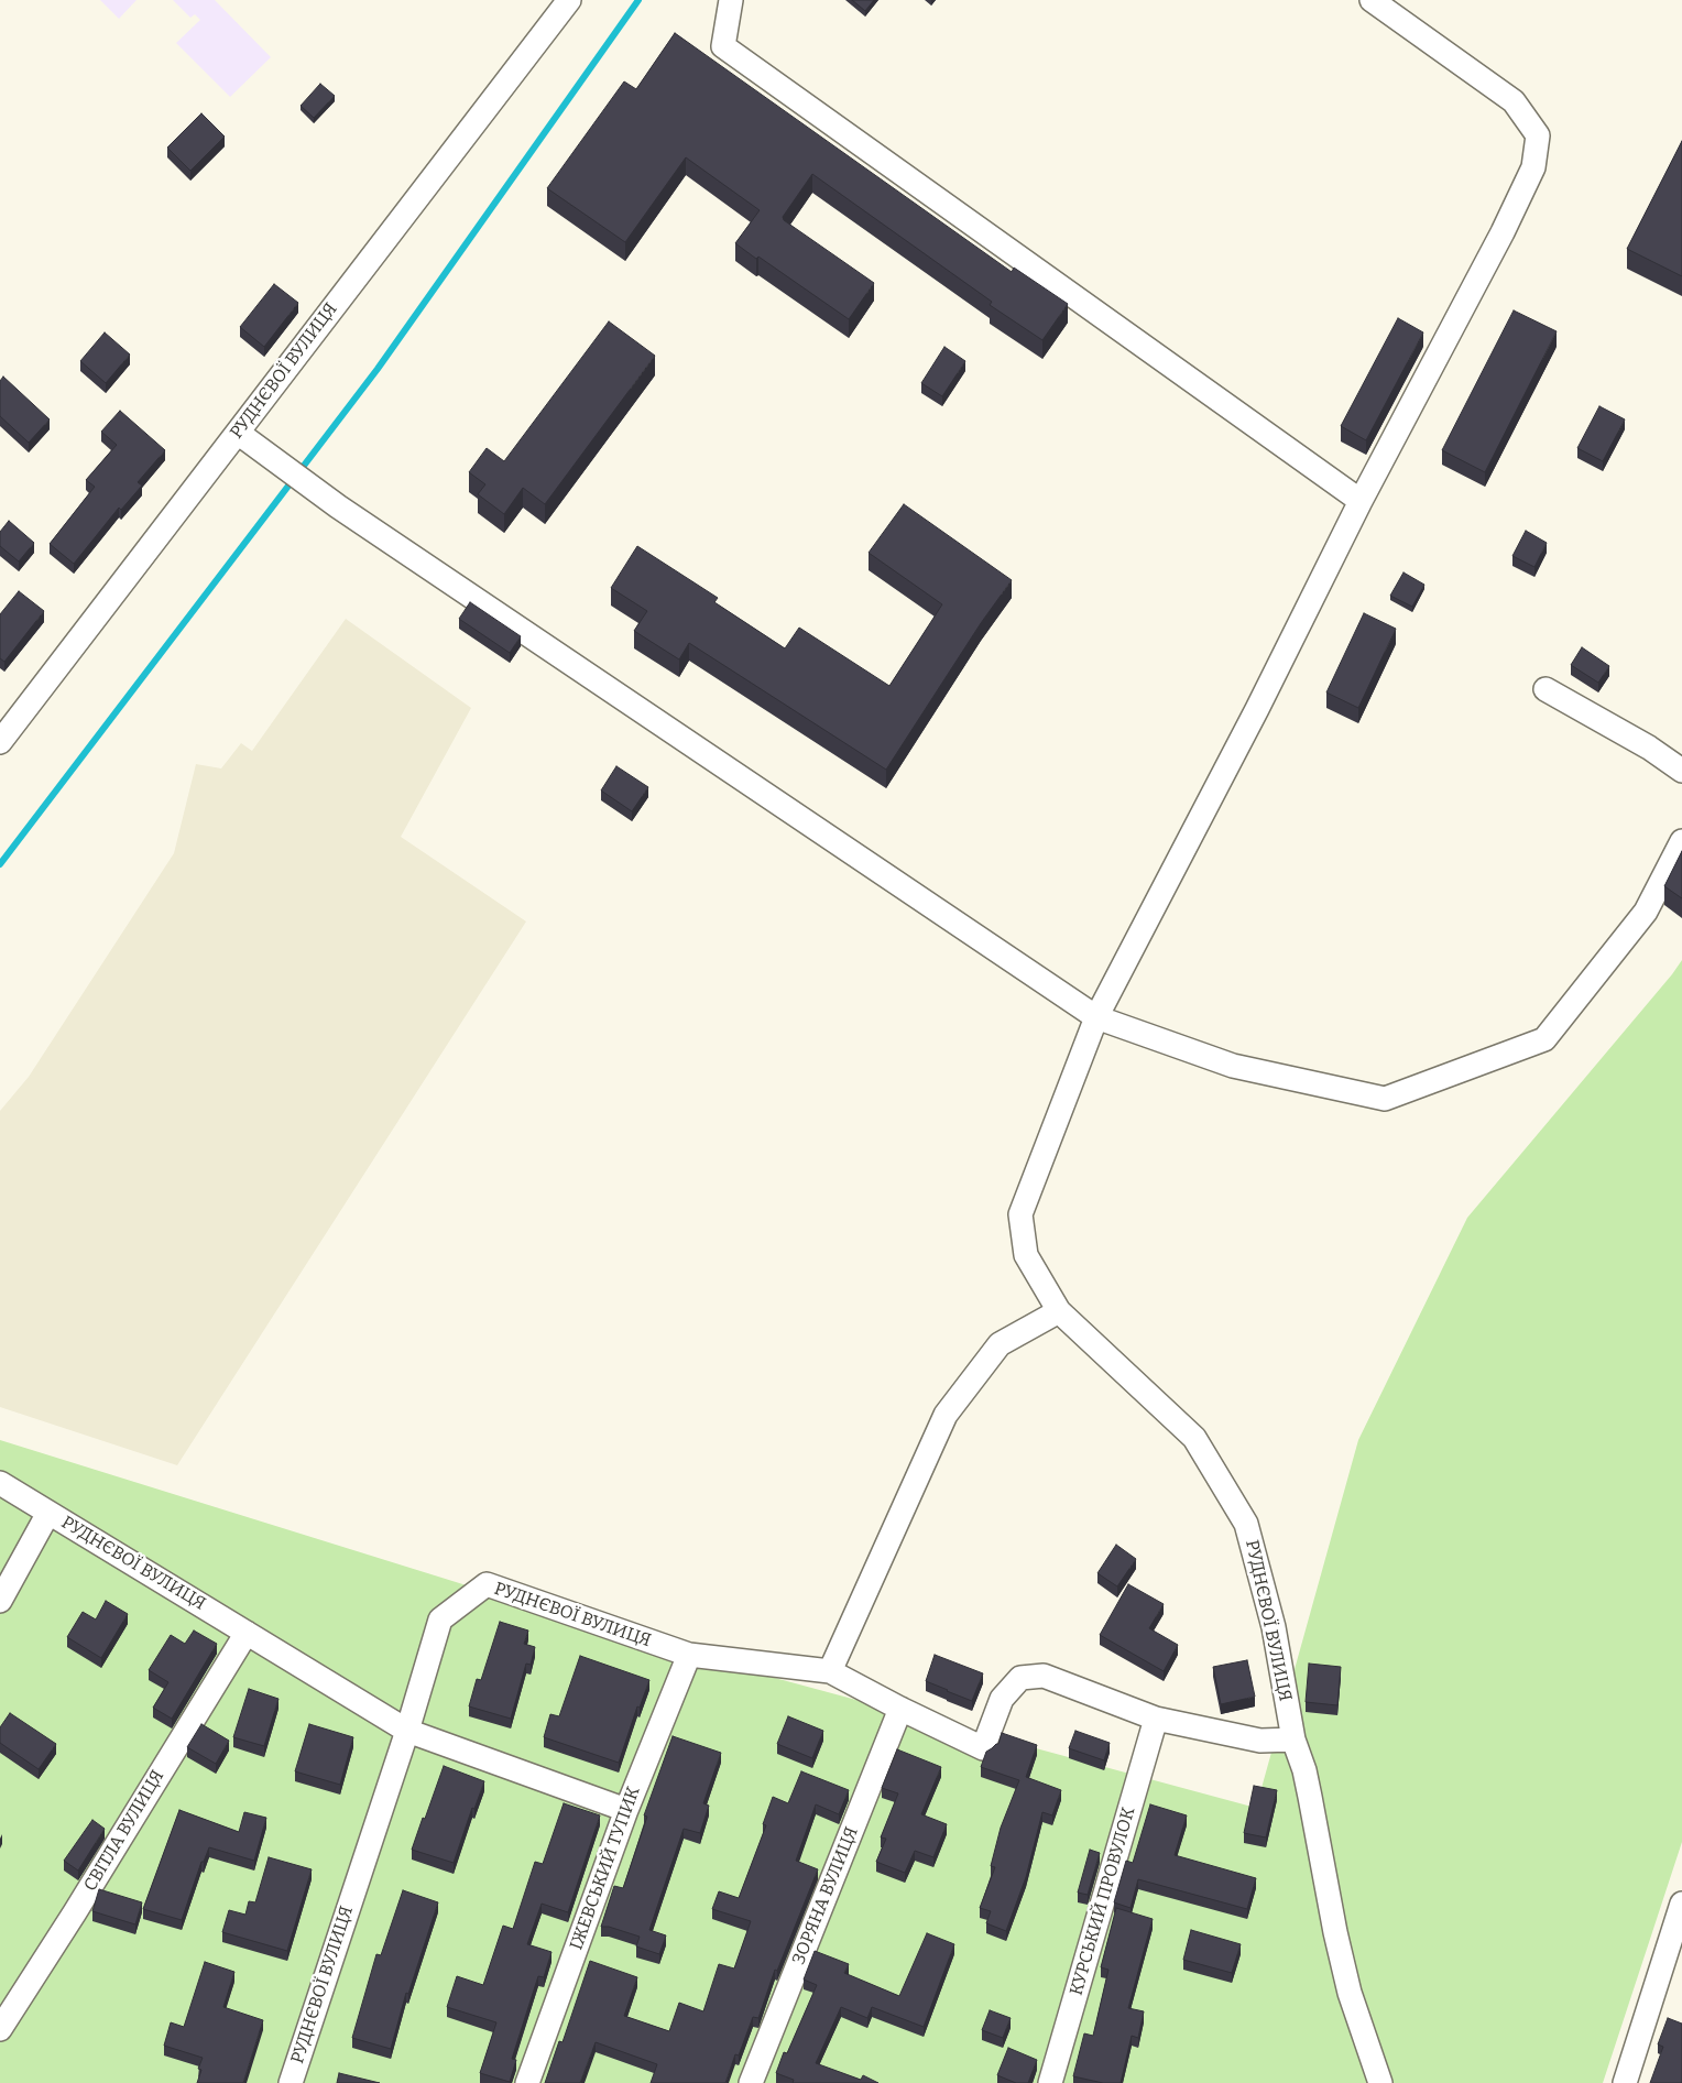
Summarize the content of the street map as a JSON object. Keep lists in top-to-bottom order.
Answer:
{
  "streets": {
    "street": [
      "РУДНЄВОЇ ВУЛИЦЯ",
      "СВІТЛА ВУЛИЦЯ",
      "ІЖЕВСЬКИЙ ТУПИК",
      "ЗОРЯНА ВУЛИЦЯ",
      "КУРСЬКИЙ ПРОВУЛОК"
    ]
  },
  "crossings": [
    ["РУДНЄВОЇ ВУЛИЦЯ", "СВІТЛА ВУЛИЦЯ"],
    ["РУДНЄВОЇ ВУЛИЦЯ", "ІЖЕВСЬКИЙ ТУПИК"],
    ["РУДНЄВОЇ ВУЛИЦЯ", "ЗОРЯНА ВУЛИЦЯ"],
    ["РУДНЄВОЇ ВУЛИЦЯ", "КУРСЬКИЙ ПРОВУЛОК"]
  ]
}
